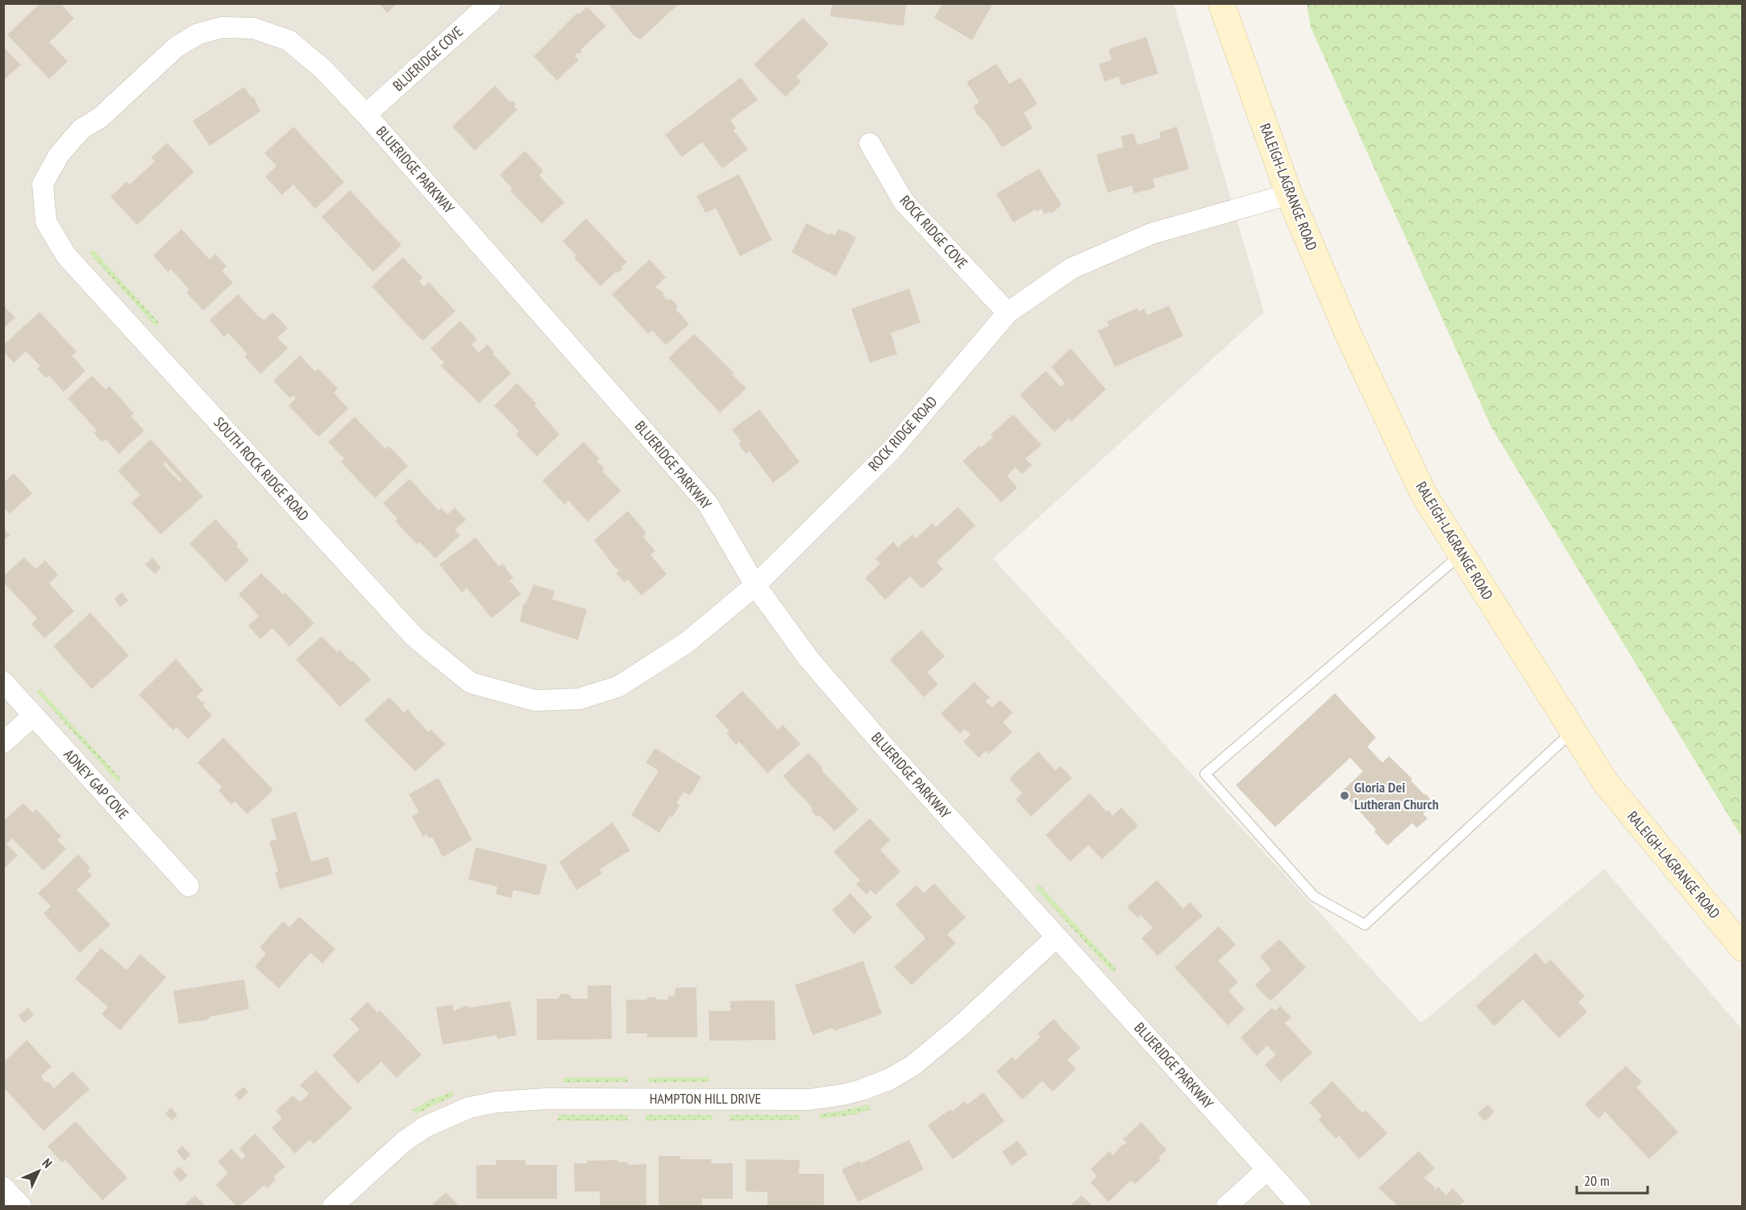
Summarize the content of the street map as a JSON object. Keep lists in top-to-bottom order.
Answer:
{
  "streets": {
    "main road": ["RALEIGH-LAGRANGE ROAD"],
    "street": [
      "BLUERIDGE COVE",
      "BLUERIDGE PARKWAY",
      "ROCK RIDGE COVE",
      "ROCK RIDGE ROAD",
      "SOUTH ROCK RIDGE ROAD",
      "ADNEY GAP COVE",
      "HAMPTON HILL DRIVE"
    ]
  },
  "crossings": [
    ["BLUERIDGE COVE", "BLUERIDGE PARKWAY"],
    ["BLUERIDGE PARKWAY", "ROCK RIDGE ROAD"],
    ["BLUERIDGE PARKWAY", "SOUTH ROCK RIDGE ROAD"],
    ["BLUERIDGE PARKWAY", "HAMPTON HILL DRIVE"],
    ["RALEIGH-LAGRANGE ROAD", "ROCK RIDGE ROAD"],
    ["ROCK RIDGE COVE", "ROCK RIDGE ROAD"],
    ["ROCK RIDGE ROAD", "SOUTH ROCK RIDGE ROAD"]
  ],
  "places": ["Gloria Dei Lutheran Church"],
  "scale_bar": "20 m",
  "north": "top right"
}
